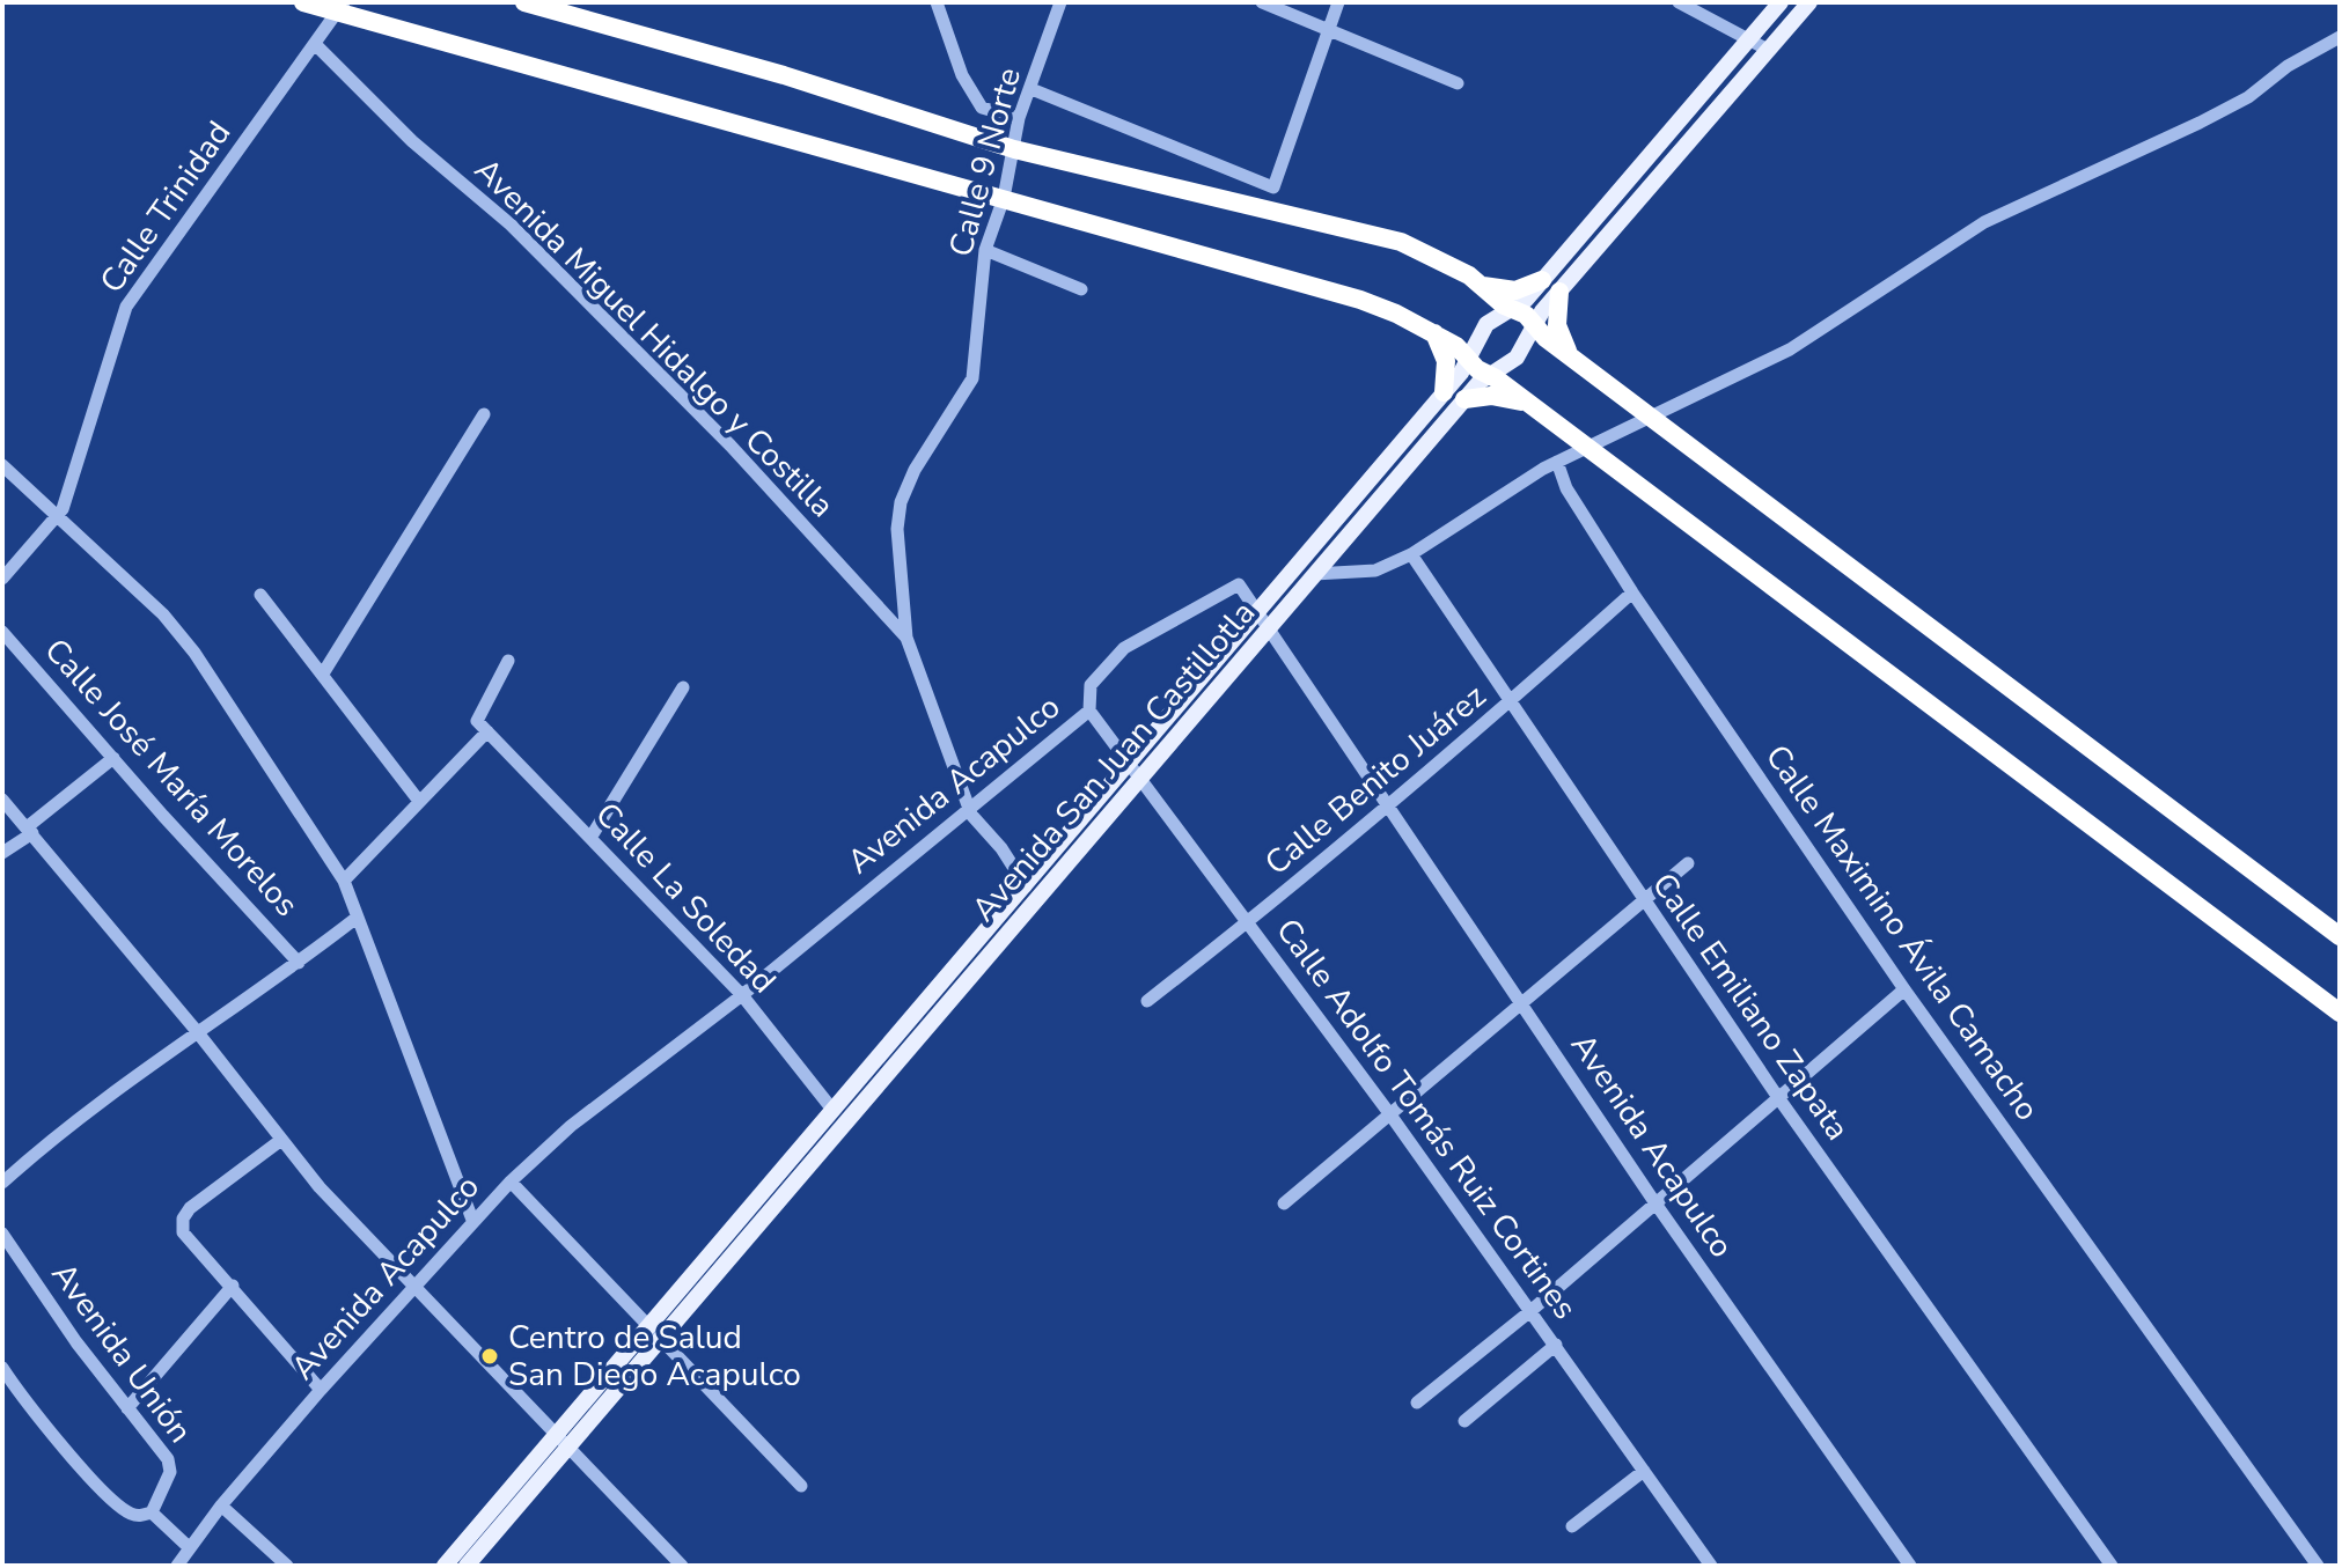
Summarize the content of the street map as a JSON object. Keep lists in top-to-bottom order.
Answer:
{
  "streets": {
    "main road": ["Avenida San Juan Castillotla"],
    "street": [
      "Calle 9 Norte",
      "Calle Trinidad",
      "Avenida Miguel Hidalgo y Costilla",
      "Calle José María Morelos",
      "Calle Benito Juárez",
      "Avenida Acapulco",
      "Calle La Soledad",
      "Calle Maximino Ávila Camacho",
      "Calle Emiliano Zapata",
      "Calle Adolfo Tomás Ruiz Cortines",
      "Avenida Unión"
    ]
  },
  "crossings": [
    ["Calle 9 Norte", "Avenida Miguel Hidalgo y Costilla"],
    ["Calle 9 Norte", "Avenida San Juan Castillotla"],
    ["Calle 9 Norte", "Avenida Acapulco"],
    ["Calle Trinidad", "Avenida Miguel Hidalgo y Costilla"],
    ["Avenida San Juan Castillotla", "Avenida Acapulco"],
    ["Avenida San Juan Castillotla", "Calle La Soledad"],
    ["Avenida San Juan Castillotla", "Calle Adolfo Tomás Ruiz Cortines"],
    ["Calle Benito Juárez", "Avenida Acapulco"],
    ["Calle Benito Juárez", "Calle Maximino Ávila Camacho"],
    ["Calle Benito Juárez", "Calle Emiliano Zapata"],
    ["Calle Benito Juárez", "Calle Adolfo Tomás Ruiz Cortines"],
    ["Avenida Acapulco", "Calle La Soledad"],
    ["Avenida Acapulco", "Calle Adolfo Tomás Ruiz Cortines"]
  ],
  "places": ["Centro de Salud San Diego Acapulco"]
}
